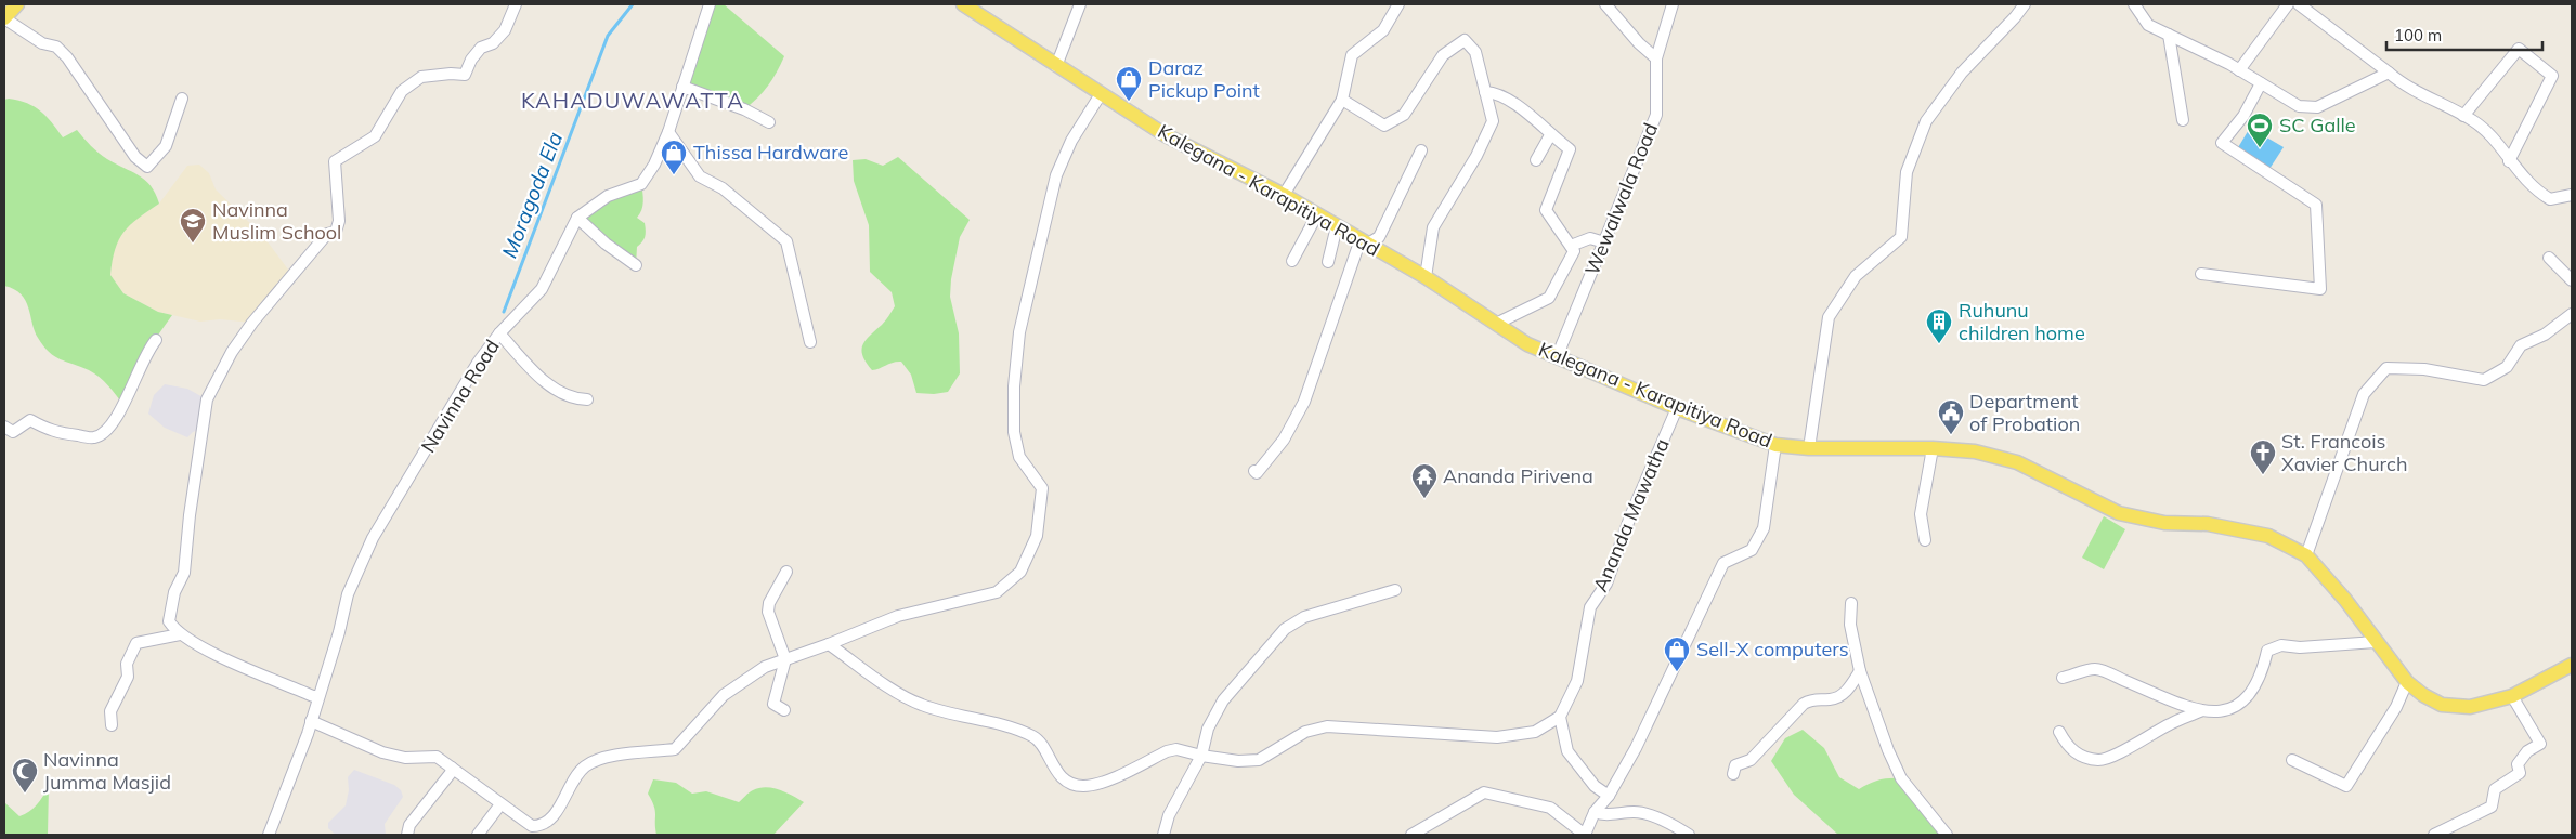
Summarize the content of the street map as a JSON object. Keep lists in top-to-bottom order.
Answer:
{
  "streets": {
    "main road": ["Kalegana - Karapitiya Road"],
    "street": ["Wewalwala Road", "Navinna Road", "Ananda Mawatha"]
  },
  "crossings": [
    ["Kalegana - Karapitiya Road", "Wewalwala Road"],
    ["Kalegana - Karapitiya Road", "Ananda Mawatha"]
  ],
  "districts": ["KAHADUWAWATTA"],
  "water": ["Moragoda Ela"],
  "places": {
    "shop": ["Daraz Pickup Point", "Thissa Hardware", "Sell-X computers"],
    "sports": ["SC Galle"],
    "school or university": ["Navinna Muslim School"],
    "building": ["Ruhunu children home"],
    "public building": ["Department of Probation"],
    "church": ["St. Francois Xavier Church"],
    "temple": ["Ananda Pirivena"],
    "mosque": ["Navinna Jumma Masjid"]
  },
  "scale_bar": "100 m"
}
